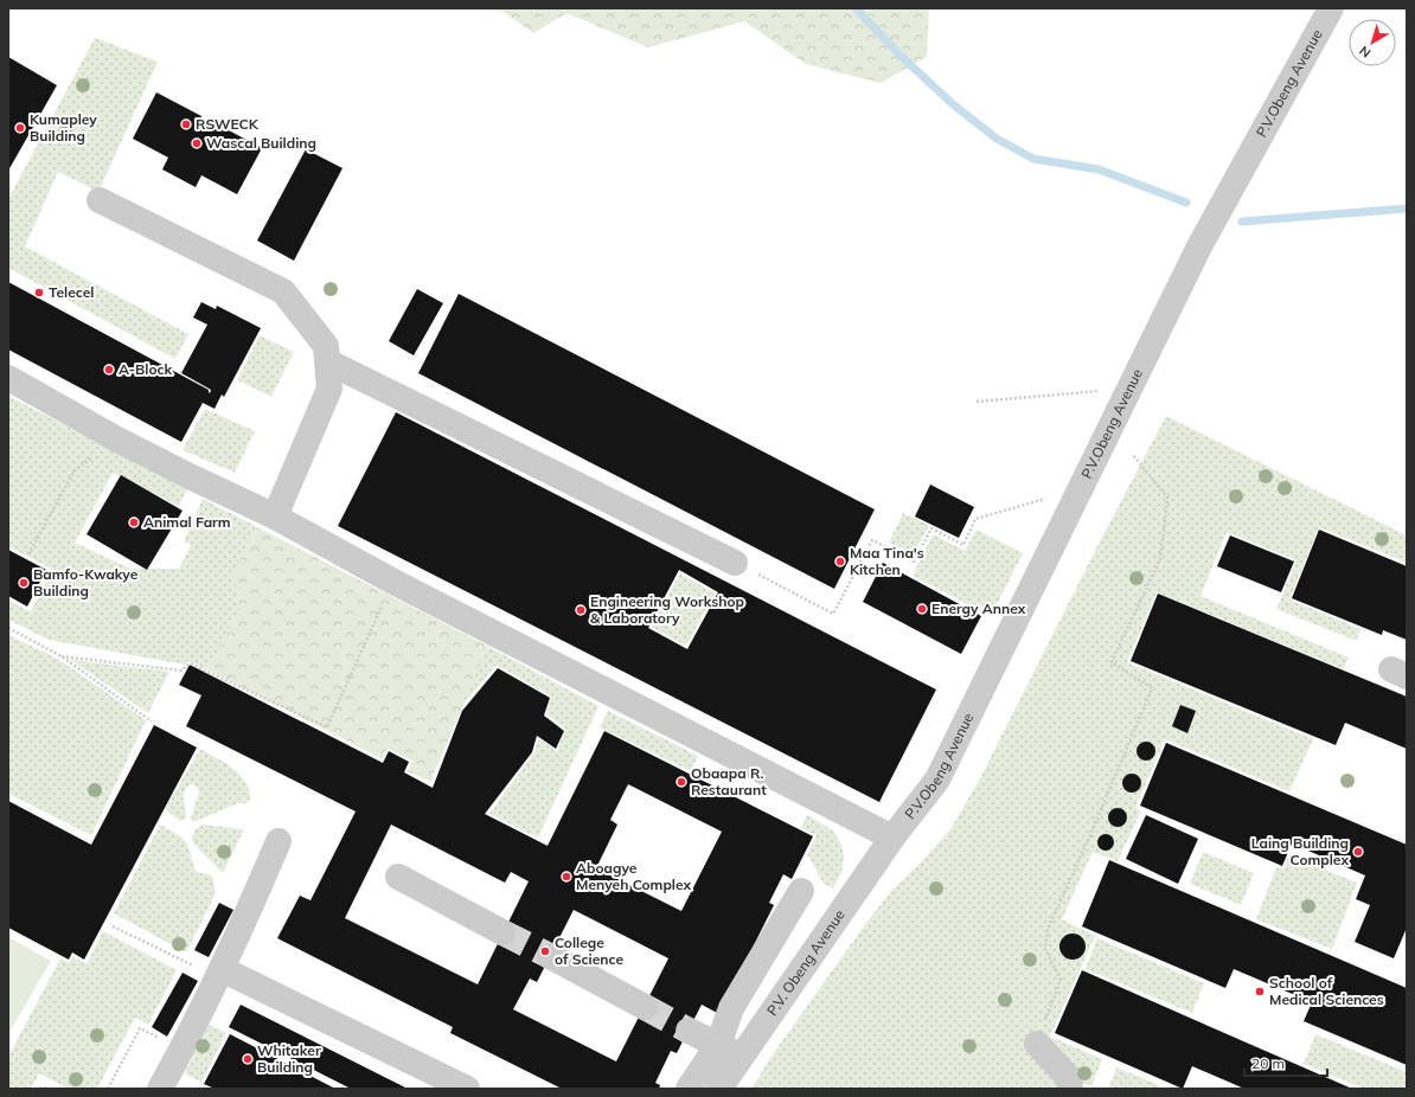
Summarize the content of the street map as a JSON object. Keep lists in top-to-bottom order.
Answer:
{
  "streets": {
    "street": ["P.V.Obeng Avenue", "P.V. Obeng Avenue"]
  },
  "crossings": [
    ["P.V.Obeng Avenue", "P.V. Obeng Avenue"]
  ],
  "places": [
    "RSWECK",
    "Kumapley Building",
    "Wascal Building",
    "Telecel",
    "A-Block",
    "Animal Farm",
    "Maa Tina's Kitchen",
    "Bamfo-Kwakye Building",
    "Energy Annex",
    "Engineering Workshop & Laboratory",
    "Obaapa R. Restaurant",
    "Laing Building Complex",
    "Aboagye Menyeh Complex",
    "College of Science",
    "School of Medical Sciences",
    "Whitaker Building"
  ],
  "scale_bar": "20 m",
  "north": "bottom left"
}
